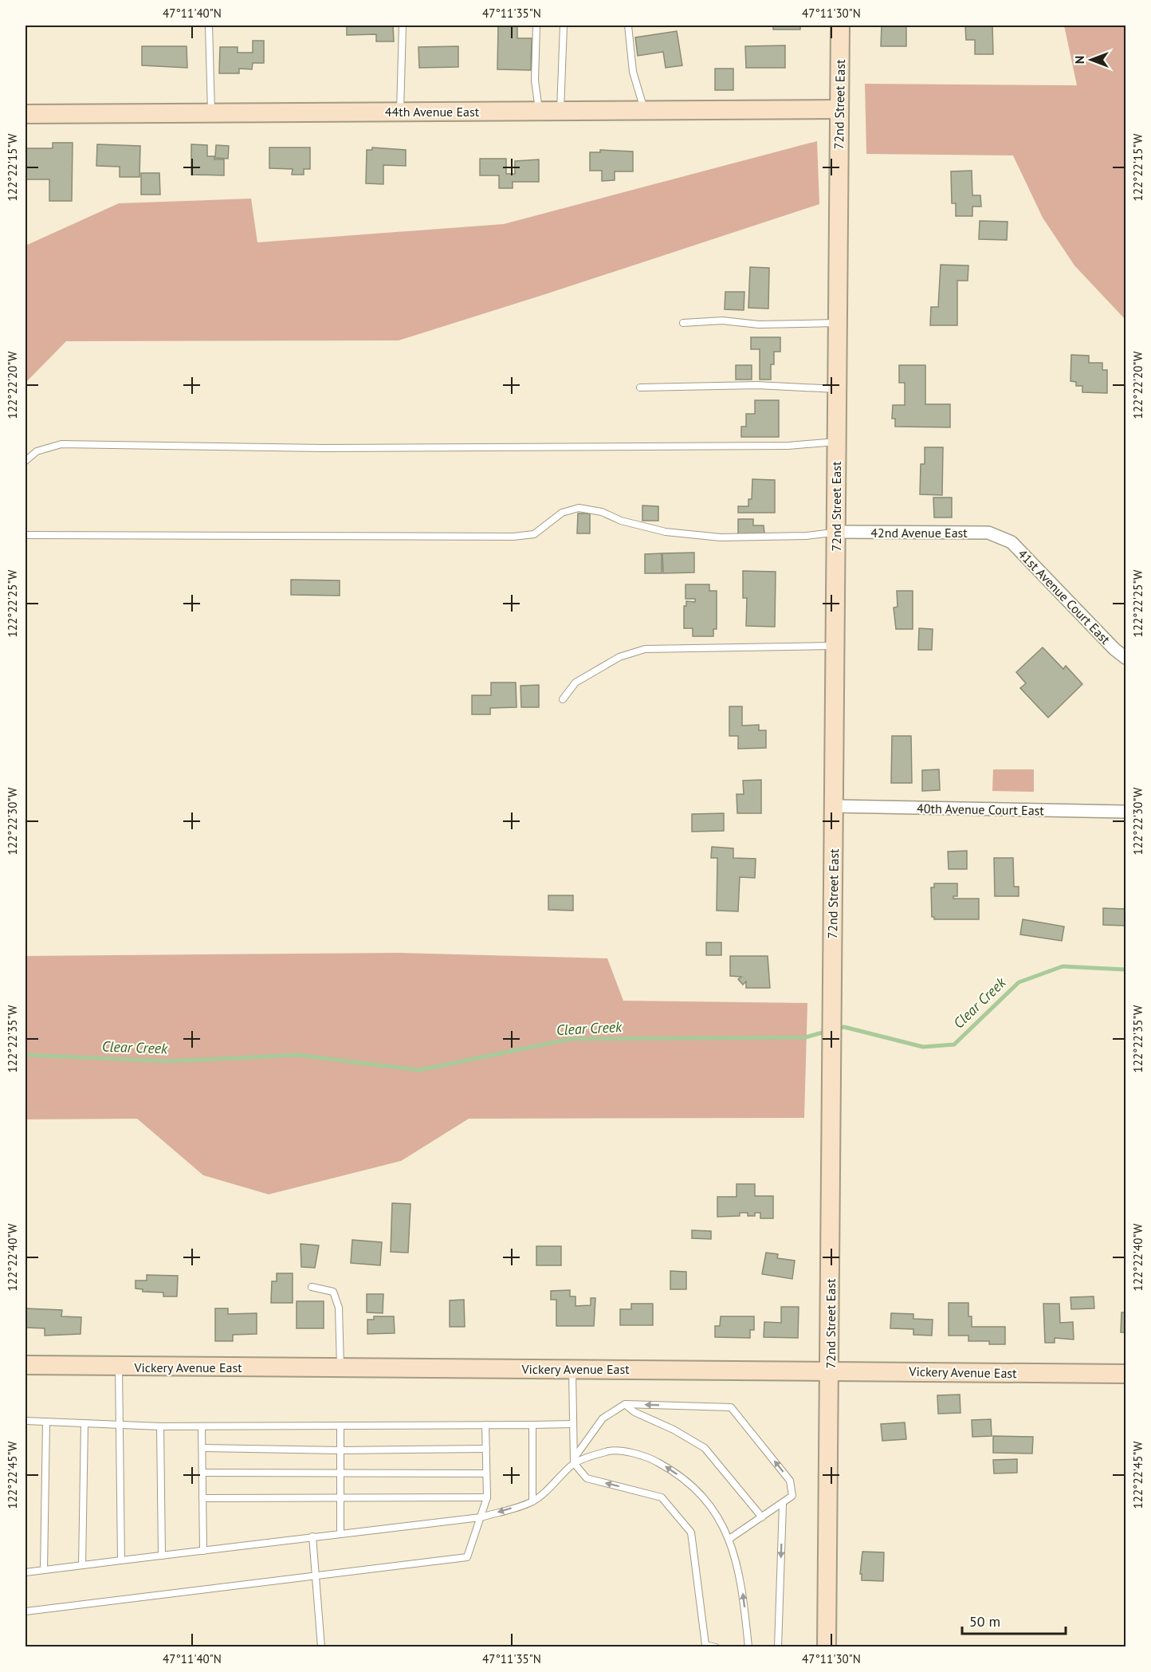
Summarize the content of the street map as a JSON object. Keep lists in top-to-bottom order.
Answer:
{
  "streets": {
    "street": [
      "72nd Street East",
      "44th Avenue East",
      "42nd Avenue East",
      "41st Avenue Court East",
      "40th Avenue Court East",
      "Vickery Avenue East"
    ]
  },
  "crossings": [
    ["72nd Street East", "44th Avenue East"],
    ["72nd Street East", "42nd Avenue East"],
    ["72nd Street East", "40th Avenue Court East"],
    ["72nd Street East", "Vickery Avenue East"],
    ["42nd Avenue East", "41st Avenue Court East"]
  ],
  "water": ["Clear Creek"],
  "scale_bar": "50 m",
  "north": "left",
  "coordinates": [
    "47°11'40\"N",
    "47°11'35\"N",
    "47°11'30\"N",
    "122°22'15\"W",
    "122°22'20\"W",
    "122°22'25\"W",
    "122°22'30\"W",
    "122°22'35\"W",
    "122°22'40\"W",
    "122°22'45\"W"
  ]
}
